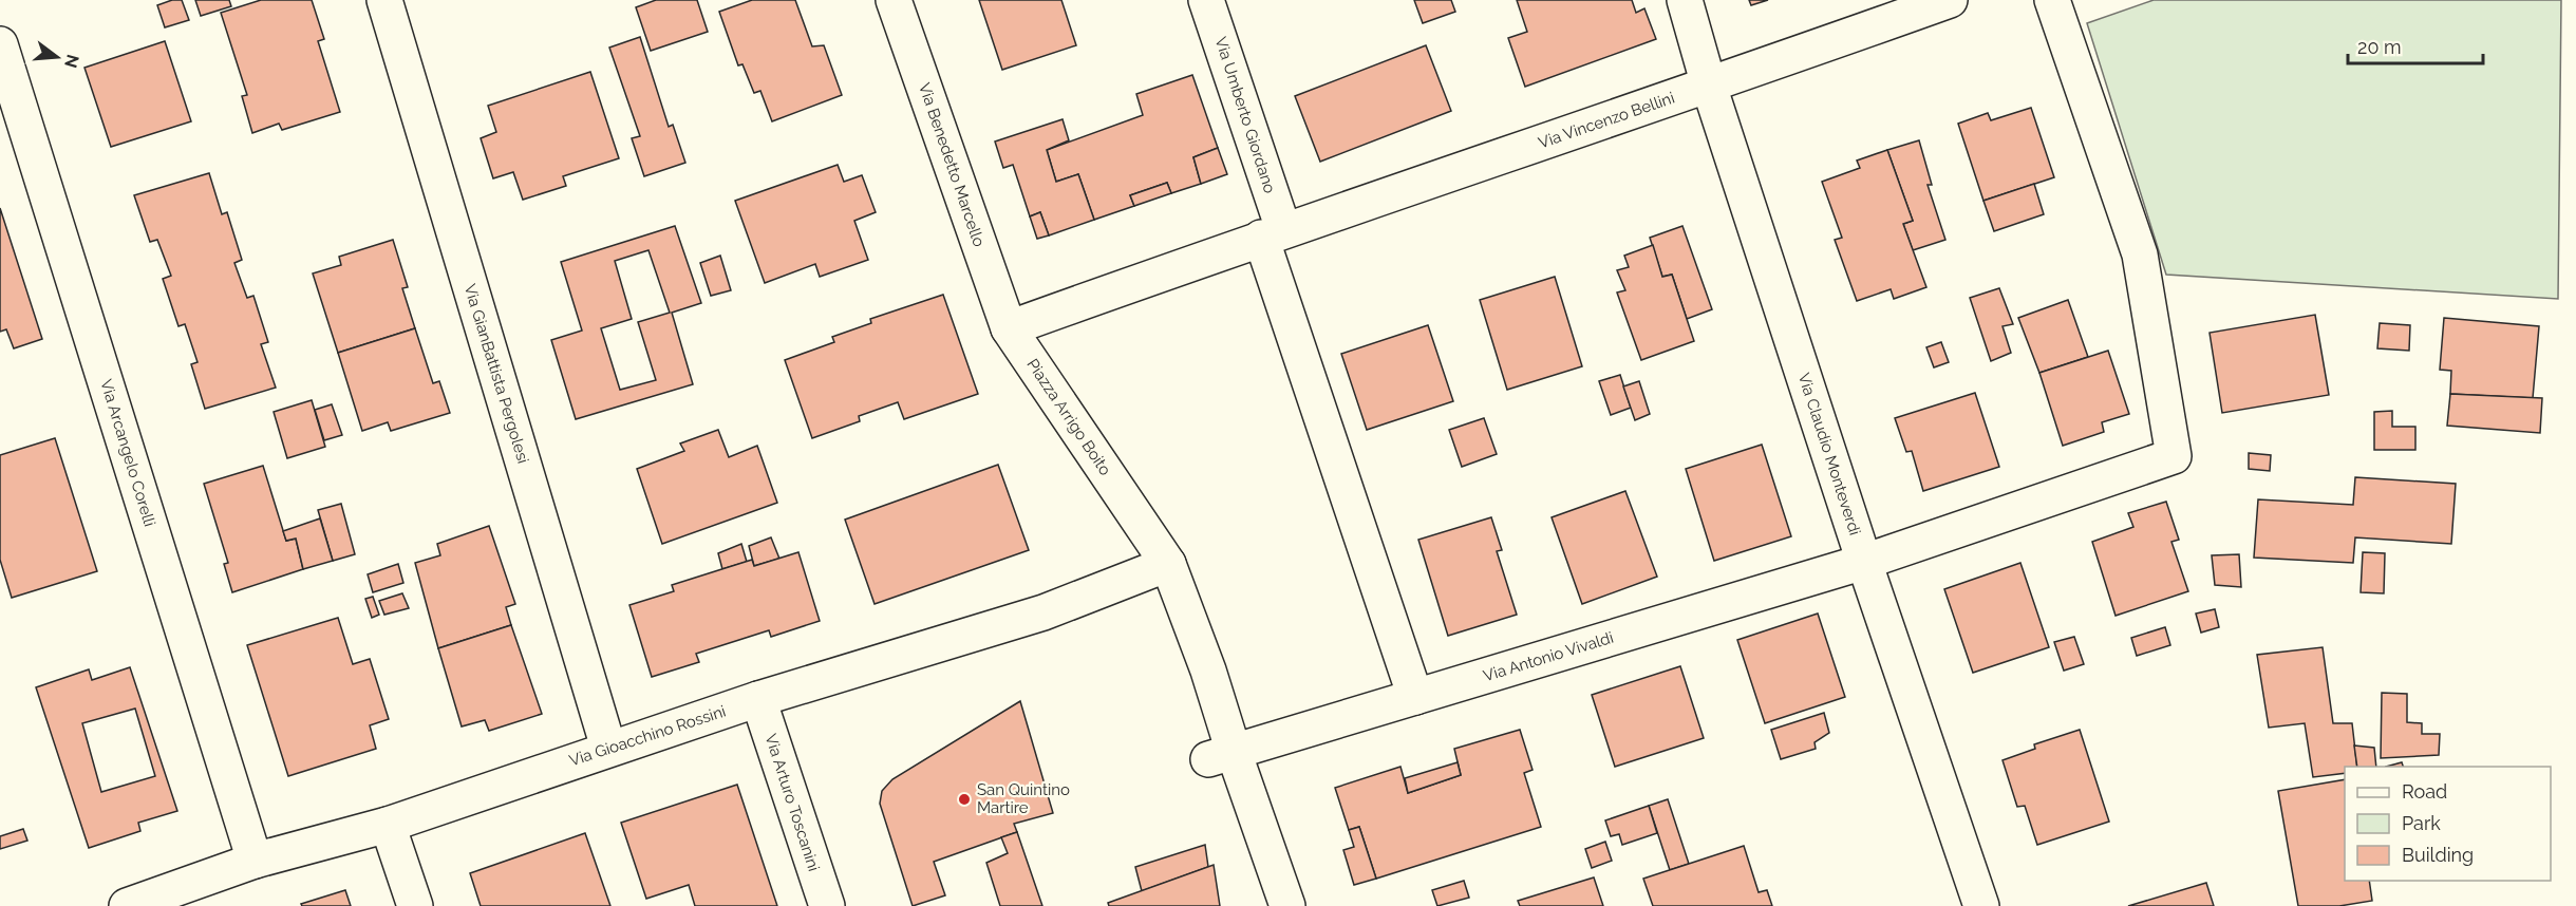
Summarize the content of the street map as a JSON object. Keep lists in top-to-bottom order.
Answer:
{
  "streets": {
    "street": [
      "Via Umberto Giordano",
      "Via Vincenzo Bellini",
      "Via Benedetto Marcello",
      "Via GianBattista Pergolesi",
      "Piazza Arrigo Boito",
      "Via Arcangelo Corelli",
      "Via Claudio Monteverdi",
      "Via Antonio Vivaldi",
      "Via Gioacchino Rossini",
      "Via Arturo Toscanini"
    ]
  },
  "crossings": [
    ["Via Umberto Giordano", "Via Vincenzo Bellini"],
    ["Via Umberto Giordano", "Via Antonio Vivaldi"],
    ["Via Vincenzo Bellini", "Via Claudio Monteverdi"],
    ["Via Benedetto Marcello", "Piazza Arrigo Boito"],
    ["Via GianBattista Pergolesi", "Via Gioacchino Rossini"],
    ["Piazza Arrigo Boito", "Via Antonio Vivaldi"],
    ["Piazza Arrigo Boito", "Via Gioacchino Rossini"],
    ["Via Arcangelo Corelli", "Via Gioacchino Rossini"],
    ["Via Claudio Monteverdi", "Via Antonio Vivaldi"],
    ["Via Gioacchino Rossini", "Via Arturo Toscanini"]
  ],
  "places": ["San Quintino Martire"],
  "legend": ["Road", "Park", "Building"],
  "scale_bar": "20 m",
  "north": "right"
}
